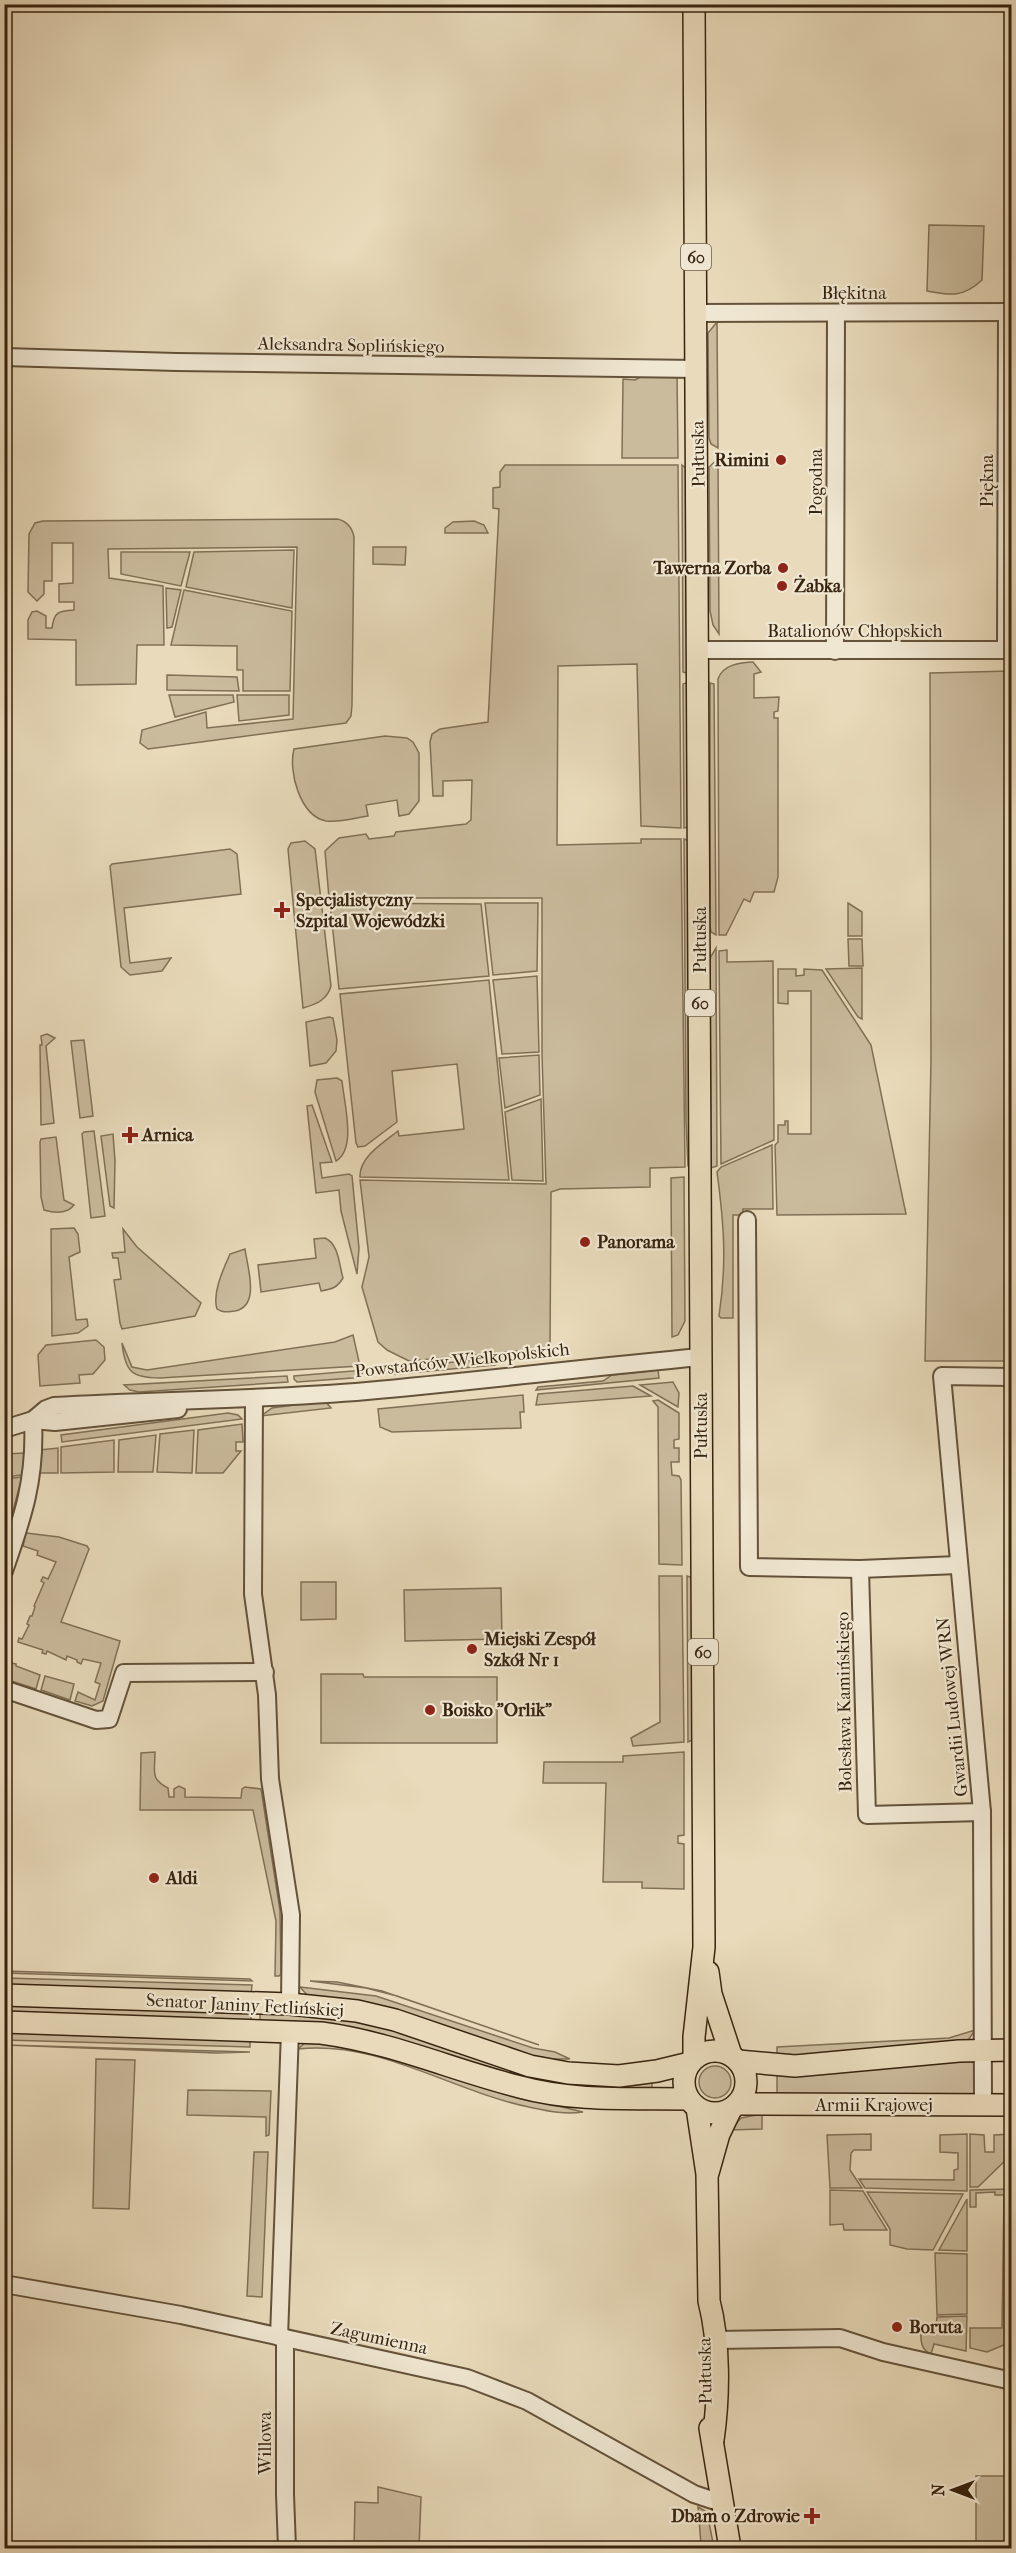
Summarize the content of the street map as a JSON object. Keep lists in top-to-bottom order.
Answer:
{
  "streets": {
    "main road": [
      "60",
      "Pułtuska",
      "Senator Janiny Fetlińskiej",
      "Armii Krajowej"
    ],
    "street": [
      "Błękitna",
      "Aleksandra Soplińskiego",
      "Piękna",
      "Pogodna",
      "Batalionów Chłopskich",
      "Powstańców Wielkopolskich",
      "Bolesława Kamińskiego",
      "Gwardii Ludowej WRN",
      "Zagumienna",
      "Willowa"
    ]
  },
  "crossings": [
    ["Błękitna", "Pułtuska"],
    ["Błękitna", "Piękna"],
    ["Błękitna", "Pogodna"],
    ["Aleksandra Soplińskiego", "Pułtuska"],
    ["Pułtuska", "Batalionów Chłopskich"],
    ["Pułtuska", "Powstańców Wielkopolskich"],
    ["Pułtuska", "Senator Janiny Fetlińskiej"],
    ["Pułtuska", "Armii Krajowej"],
    ["Pułtuska", "Zagumienna"],
    ["Piękna", "Batalionów Chłopskich"],
    ["Pogodna", "Batalionów Chłopskich"],
    ["Bolesława Kamińskiego", "Gwardii Ludowej WRN"],
    ["Gwardii Ludowej WRN", "Armii Krajowej"],
    ["Senator Janiny Fetlińskiej", "Armii Krajowej"],
    ["Senator Janiny Fetlińskiej", "Willowa"],
    ["Zagumienna", "Willowa"]
  ],
  "places": {
    "other": [
      "Rimini",
      "Tawerna Zorba",
      "Żabka",
      "Panorama",
      "Miejski Zespół Szkół Nr 1",
      "Boisko \"Orlik\"",
      "Aldi",
      "Boruta"
    ],
    "health": ["Specjalistyczny Szpital Wojewódzki", "Arnica", "Dbam o Zdrowie"]
  },
  "north": "left"
}
